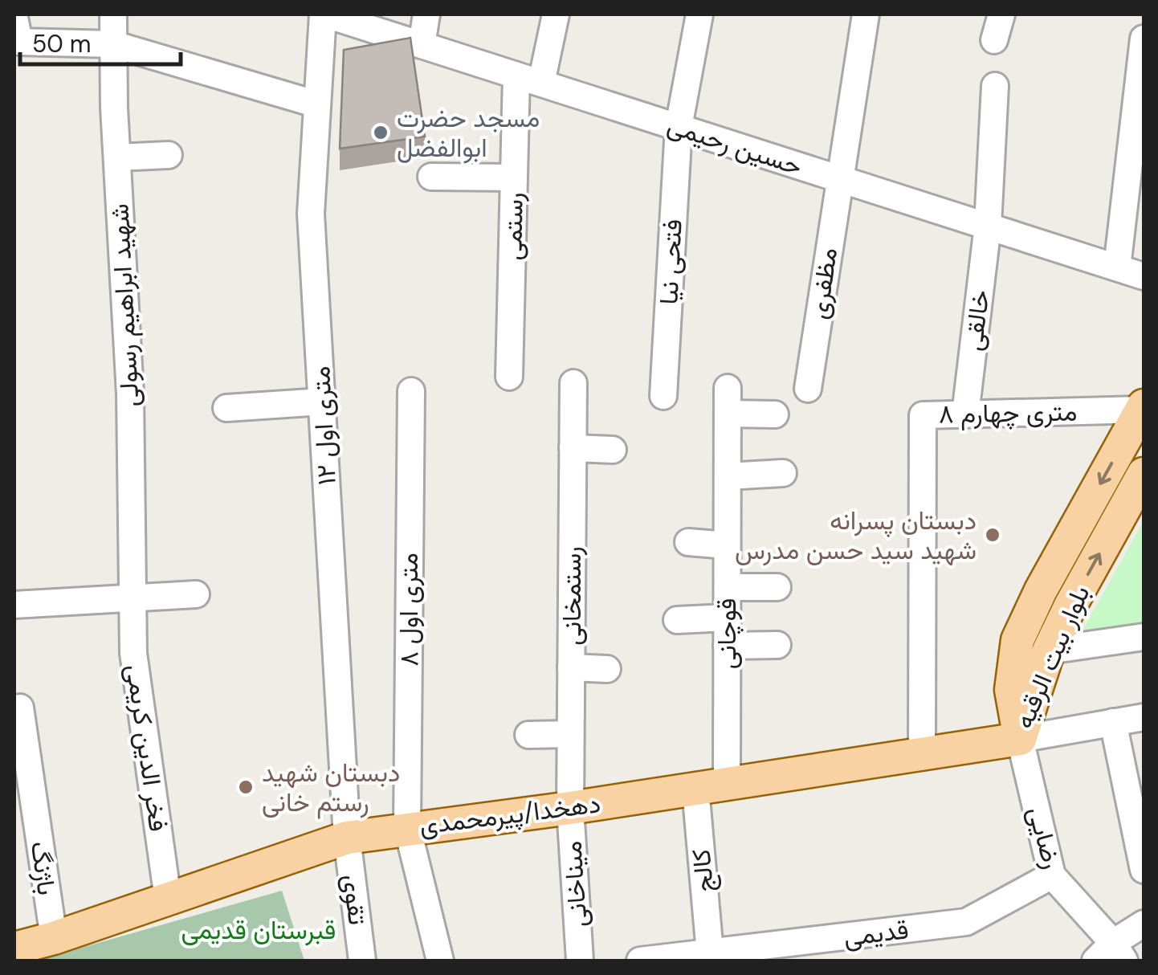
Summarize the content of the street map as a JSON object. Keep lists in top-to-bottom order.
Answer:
{
  "streets": {
    "main road": ["بلوار بیت الرقیه", "دهخدا/پیرمحمدی"],
    "street": [
      "حسین رحیمی",
      "رستمی",
      "فتحی نیا",
      "مظفری",
      "شهید ابراهیم رسولی",
      "خالقی",
      "۸ متری چهارم",
      "۱۲ متری اول",
      "رستمخانی",
      "۸ متری اول",
      "قوچانی",
      "فخر الدین کریمی",
      "رضایی",
      "باژنگ",
      "کالج",
      "میناخانی",
      "تقوی",
      "قدیمی"
    ]
  },
  "crossings": [
    ["حسین رحیمی", "رستمی"],
    ["حسین رحیمی", "فتحی نیا"],
    ["حسین رحیمی", "مظفری"],
    ["حسین رحیمی", "خالقی"],
    ["حسین رحیمی", "۱۲ متری اول"],
    ["شهید ابراهیم رسولی", "فخر الدین کریمی"],
    ["خالقی", "۸ متری چهارم"],
    ["۸ متری چهارم", "بلوار بیت الرقیه"],
    ["۸ متری چهارم", "دهخدا/پیرمحمدی"],
    ["۱۲ متری اول", "دهخدا/پیرمحمدی"],
    ["۱۲ متری اول", "تقوی"],
    ["رستمخانی", "دهخدا/پیرمحمدی"],
    ["رستمخانی", "میناخانی"],
    ["۸ متری اول", "دهخدا/پیرمحمدی"],
    ["قوچانی", "دهخدا/پیرمحمدی"],
    ["قوچانی", "کالج"],
    ["بلوار بیت الرقیه", "دهخدا/پیرمحمدی"],
    ["بلوار بیت الرقیه", "رضایی"],
    ["فخر الدین کریمی", "دهخدا/پیرمحمدی"],
    ["دهخدا/پیرمحمدی", "رضایی"],
    ["دهخدا/پیرمحمدی", "باژنگ"],
    ["دهخدا/پیرمحمدی", "کالج"],
    ["دهخدا/پیرمحمدی", "میناخانی"],
    ["دهخدا/پیرمحمدی", "تقوی"],
    ["رضایی", "قدیمی"],
    ["کالج", "قدیمی"]
  ],
  "parks": ["قبرستان قدیمى"],
  "places": ["مسجد حضرت ابوالفضل", "دبستان پسرانه شهید سید حسن مدرس", "دبستان شهید رستم خانی"],
  "scale_bar": "50 m"
}
